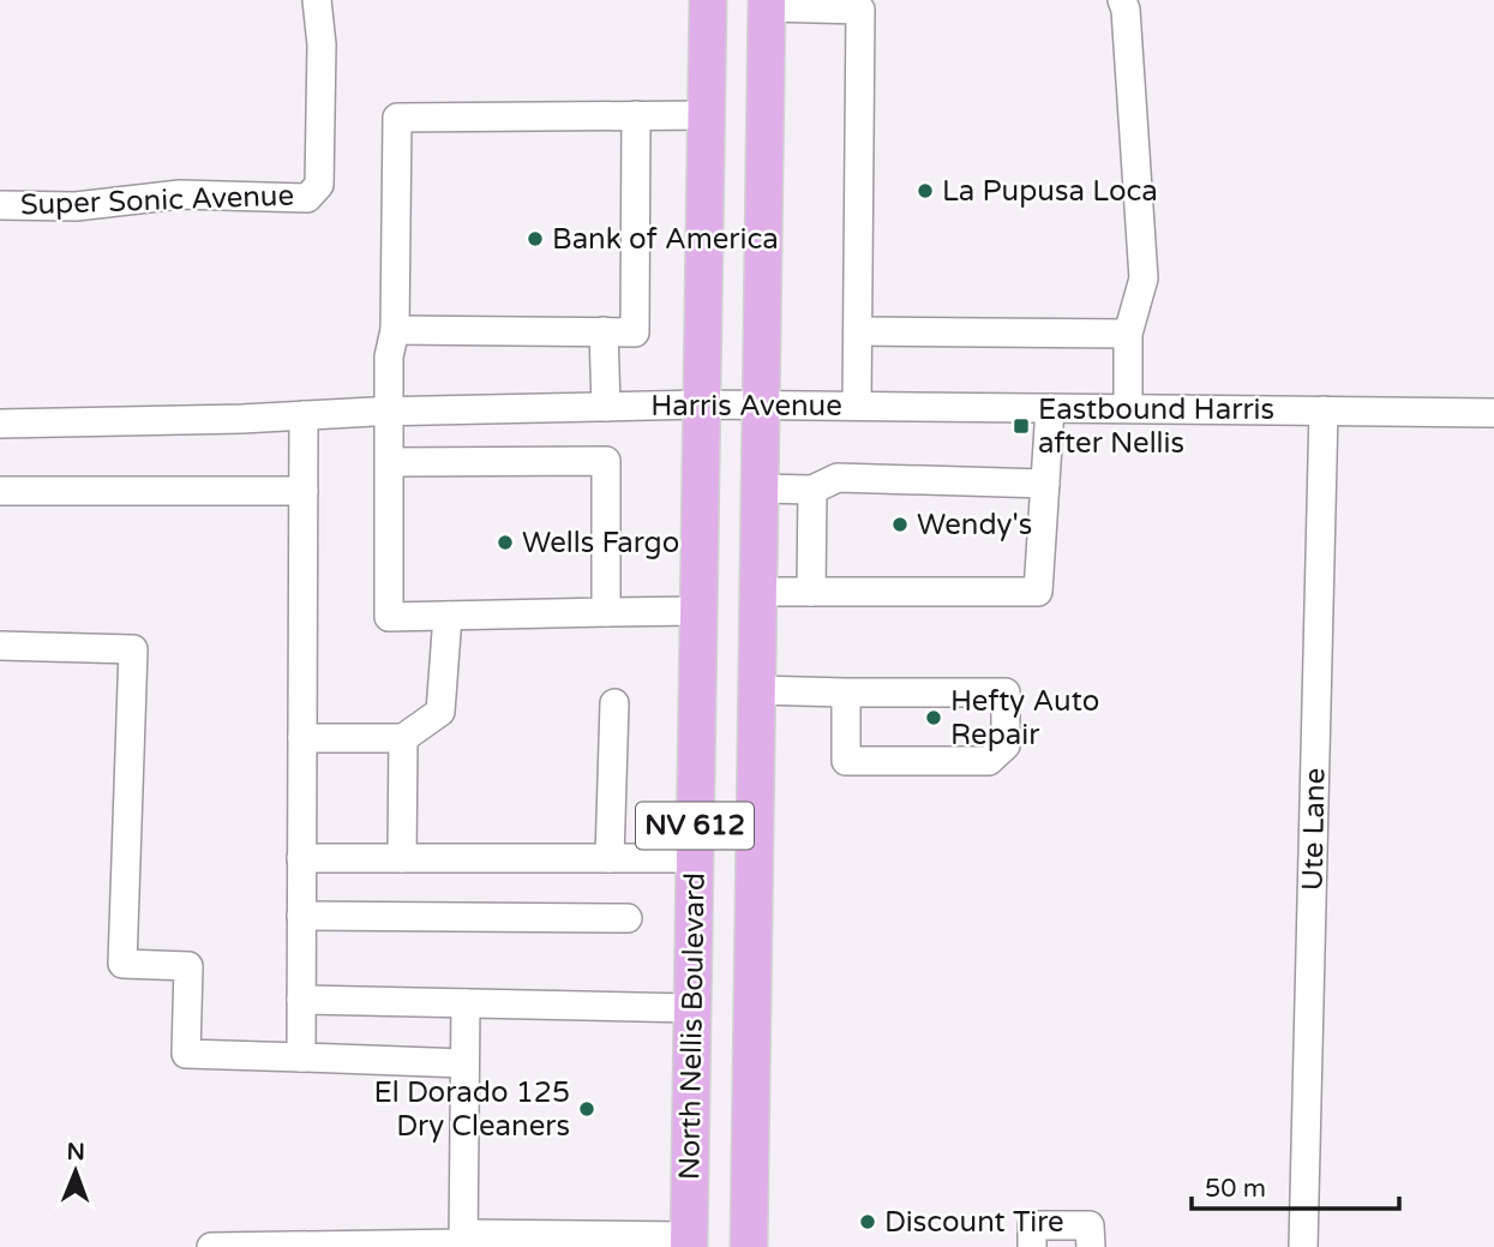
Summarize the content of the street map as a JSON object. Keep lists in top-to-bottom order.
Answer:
{
  "streets": {
    "main road": ["NV 612", "North Nellis Boulevard"],
    "street": ["Super Sonic Avenue", "Harris Avenue", "Ute Lane"]
  },
  "crossings": [
    ["Harris Avenue", "Ute Lane"],
    ["Harris Avenue", "North Nellis Boulevard"]
  ],
  "places": {
    "other": [
      "La Pupusa Loca",
      "Bank of America",
      "Wendy's",
      "Wells Fargo",
      "Hefty Auto Repair",
      "El Dorado 125 Dry Cleaners",
      "Discount Tire"
    ],
    "transit": ["Eastbound Harris after Nellis"]
  },
  "scale_bar": "50 m",
  "north": "top"
}
